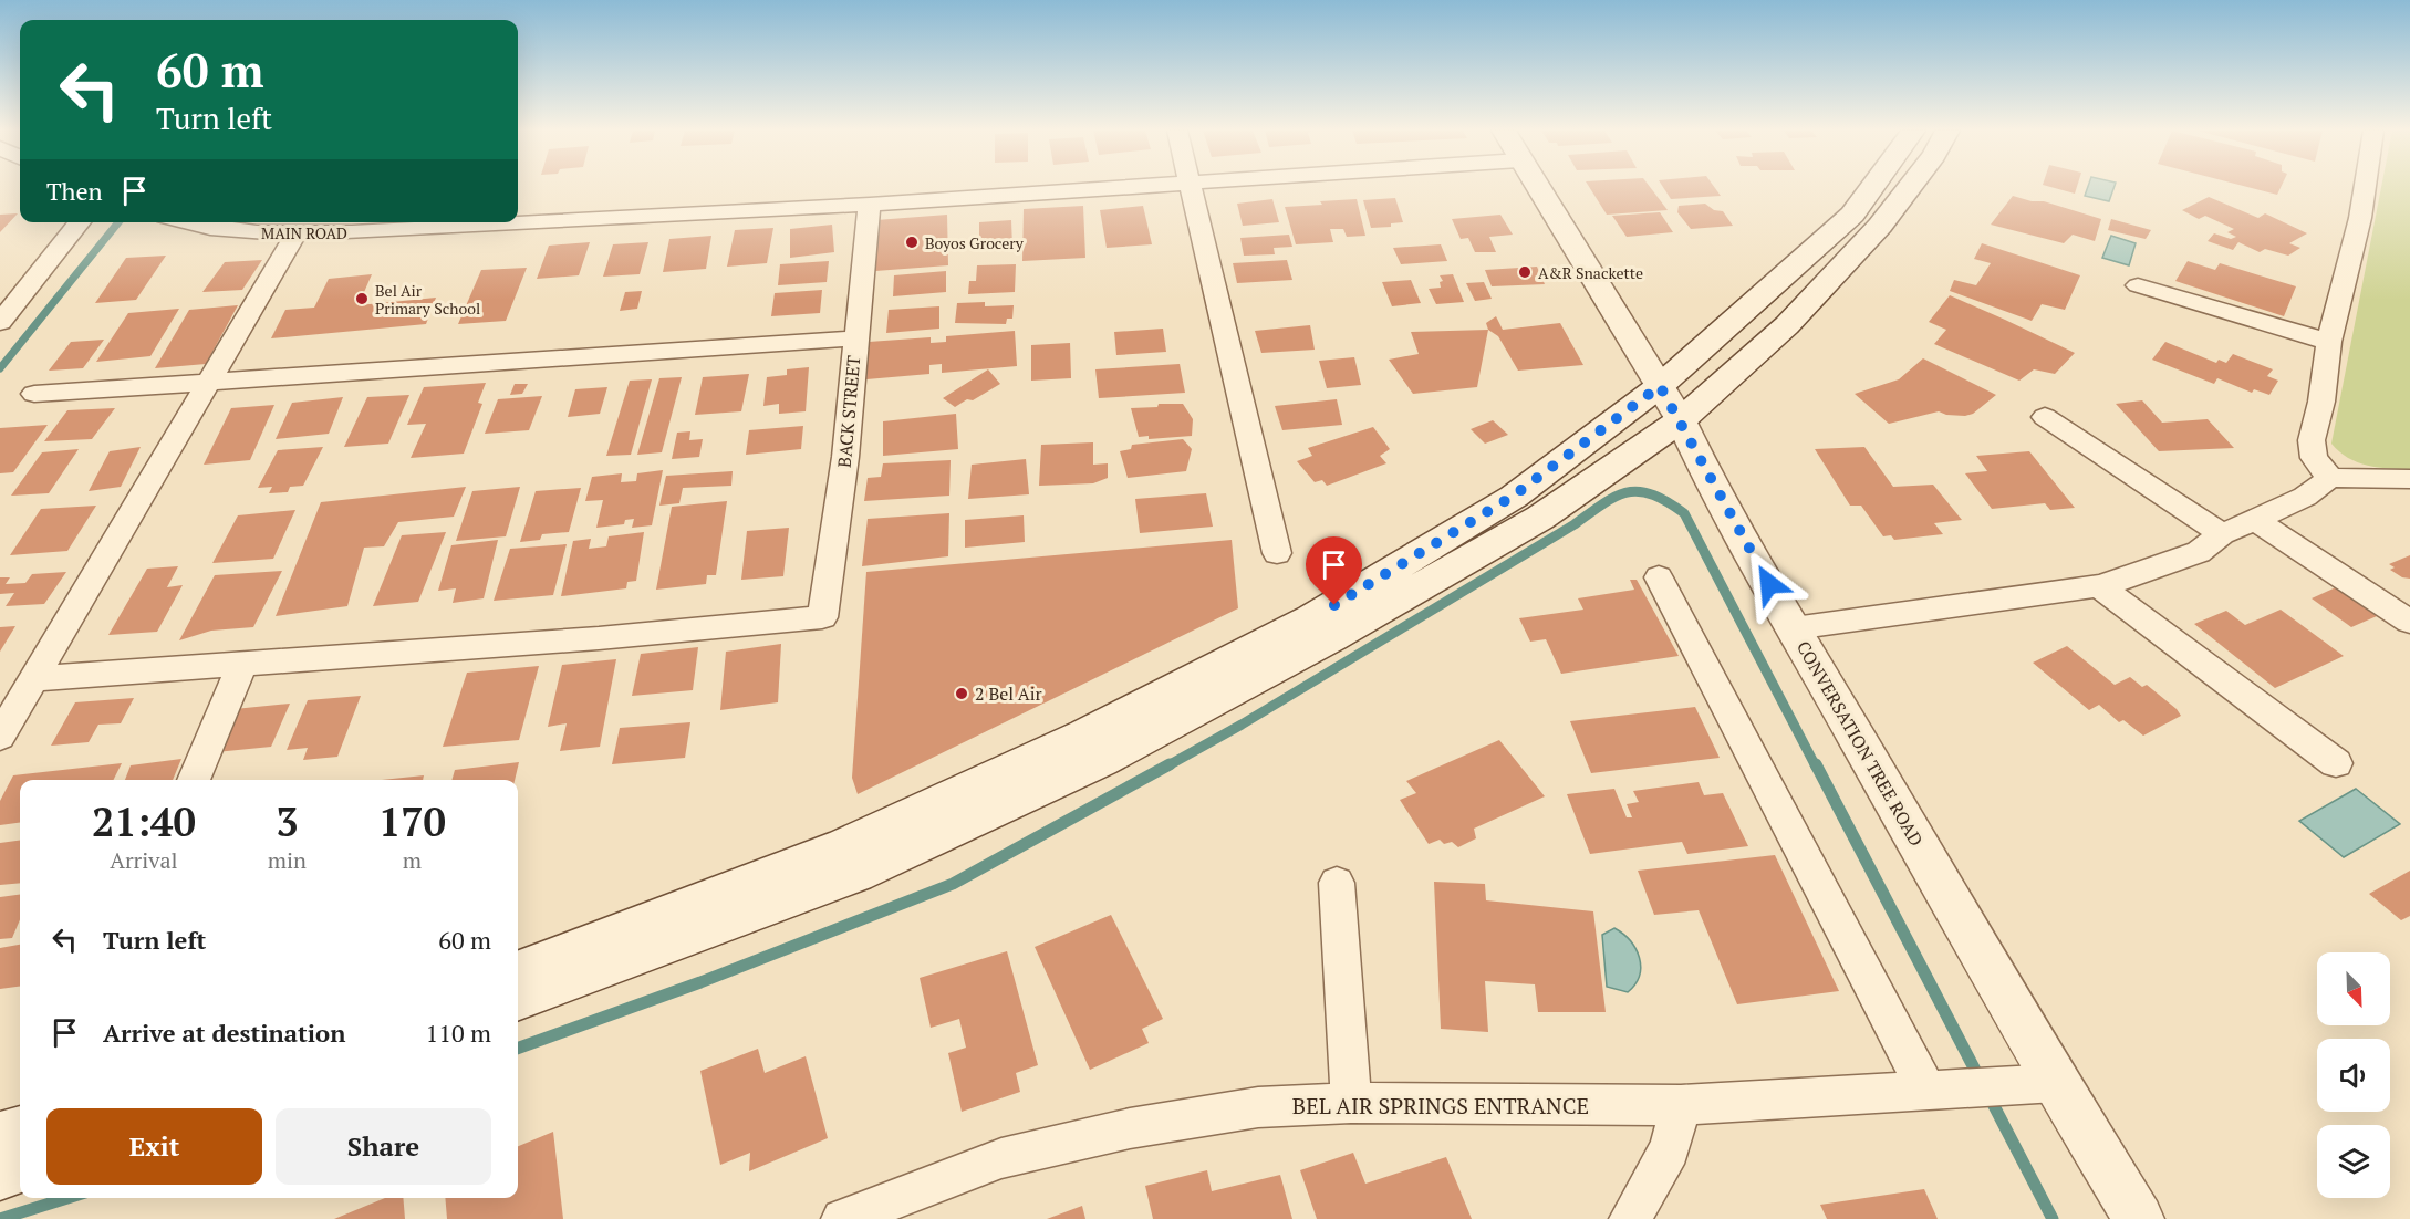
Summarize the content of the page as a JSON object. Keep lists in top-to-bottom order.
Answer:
{
  "streets": {
    "main road": ["CONVERSATION TREE ROAD"],
    "street": ["MAIN ROAD", "BACK STREET", "BEL AIR SPRINGS ENTRANCE"]
  },
  "crossings": [
    ["MAIN ROAD", "BACK STREET"],
    ["CONVERSATION TREE ROAD", "BEL AIR SPRINGS ENTRANCE"]
  ],
  "places": [
    "Boyos Grocery",
    "A&R Snackette",
    "Bel Air Primary School",
    "2 Bel Air"
  ],
  "north": "bottom right",
  "page": {
    "turn": ["60 m", "Turn left"],
    "then": "Then",
    "eta": [
      "21:40",
      "Arrival",
      "3",
      "min",
      "170",
      "m"
    ],
    "list": [
      {
        "name": "Turn left",
        "value": "60 m"
      },
      {
        "name": "Arrive at destination",
        "value": "110 m"
      }
    ],
    "buttons": ["Exit", "Share"]
  }
}
